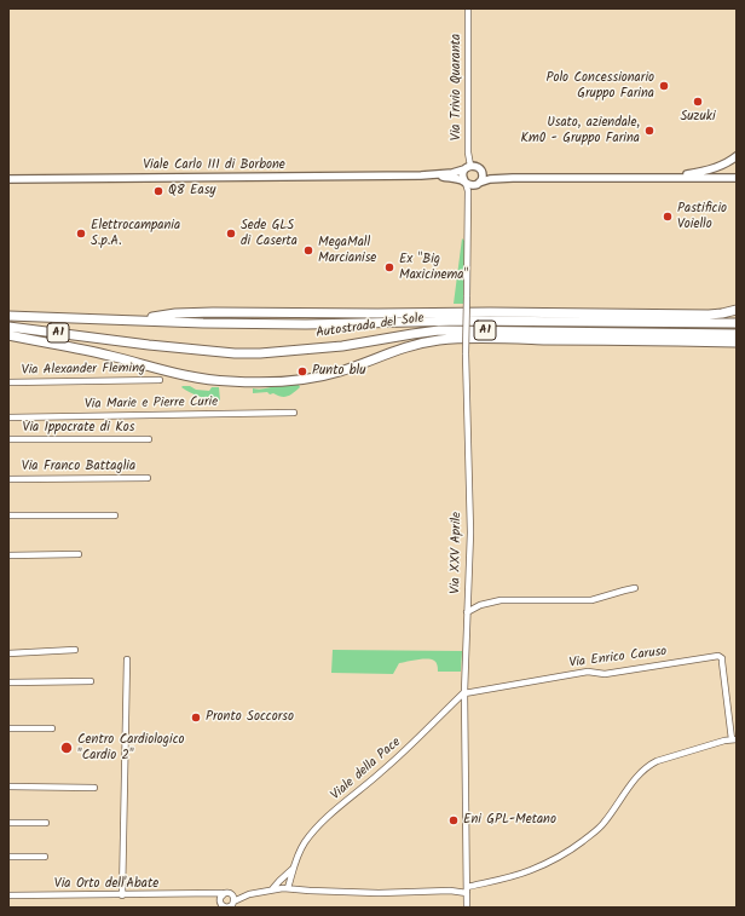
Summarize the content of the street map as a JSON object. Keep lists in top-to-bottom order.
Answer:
{
  "streets": {
    "highway": ["Autostrada del Sole", "A1"],
    "main road": ["Viale Carlo III di Borbone"],
    "street": [
      "Via Trivio Quaranta",
      "Via Alexander Fleming",
      "Via Marie e Pierre Curie",
      "Via Ippocrate di Kos",
      "Via Franco Battaglia",
      "Via XXV Aprile",
      "Via Enrico Caruso",
      "Viale della Pace",
      "Via Orto dell'Abate"
    ]
  },
  "crossings": [
    ["Via Trivio Quaranta", "Viale Carlo III di Borbone"],
    ["Via Trivio Quaranta", "Via XXV Aprile"],
    ["Viale Carlo III di Borbone", "Via XXV Aprile"],
    ["Via XXV Aprile", "Via Enrico Caruso"],
    ["Via XXV Aprile", "Viale della Pace"],
    ["Via Enrico Caruso", "Viale della Pace"]
  ],
  "places": [
    "Polo Concessionario Gruppo Farina",
    "Suzuki",
    "Usato, aziendale, Km0 - Gruppo Farina",
    "Q8 Easy",
    "Pastificio Voiello",
    "Elettrocampania S.p.A.",
    "Sede GLS di Caserta",
    "MegaMall Marcianise",
    "Ex \"Big Maxicinema\"",
    "Punto blu",
    "Pronto Soccorso",
    "Centro Cardiologico \"Cardio 2\"",
    "Eni GPL-Metano"
  ]
}
